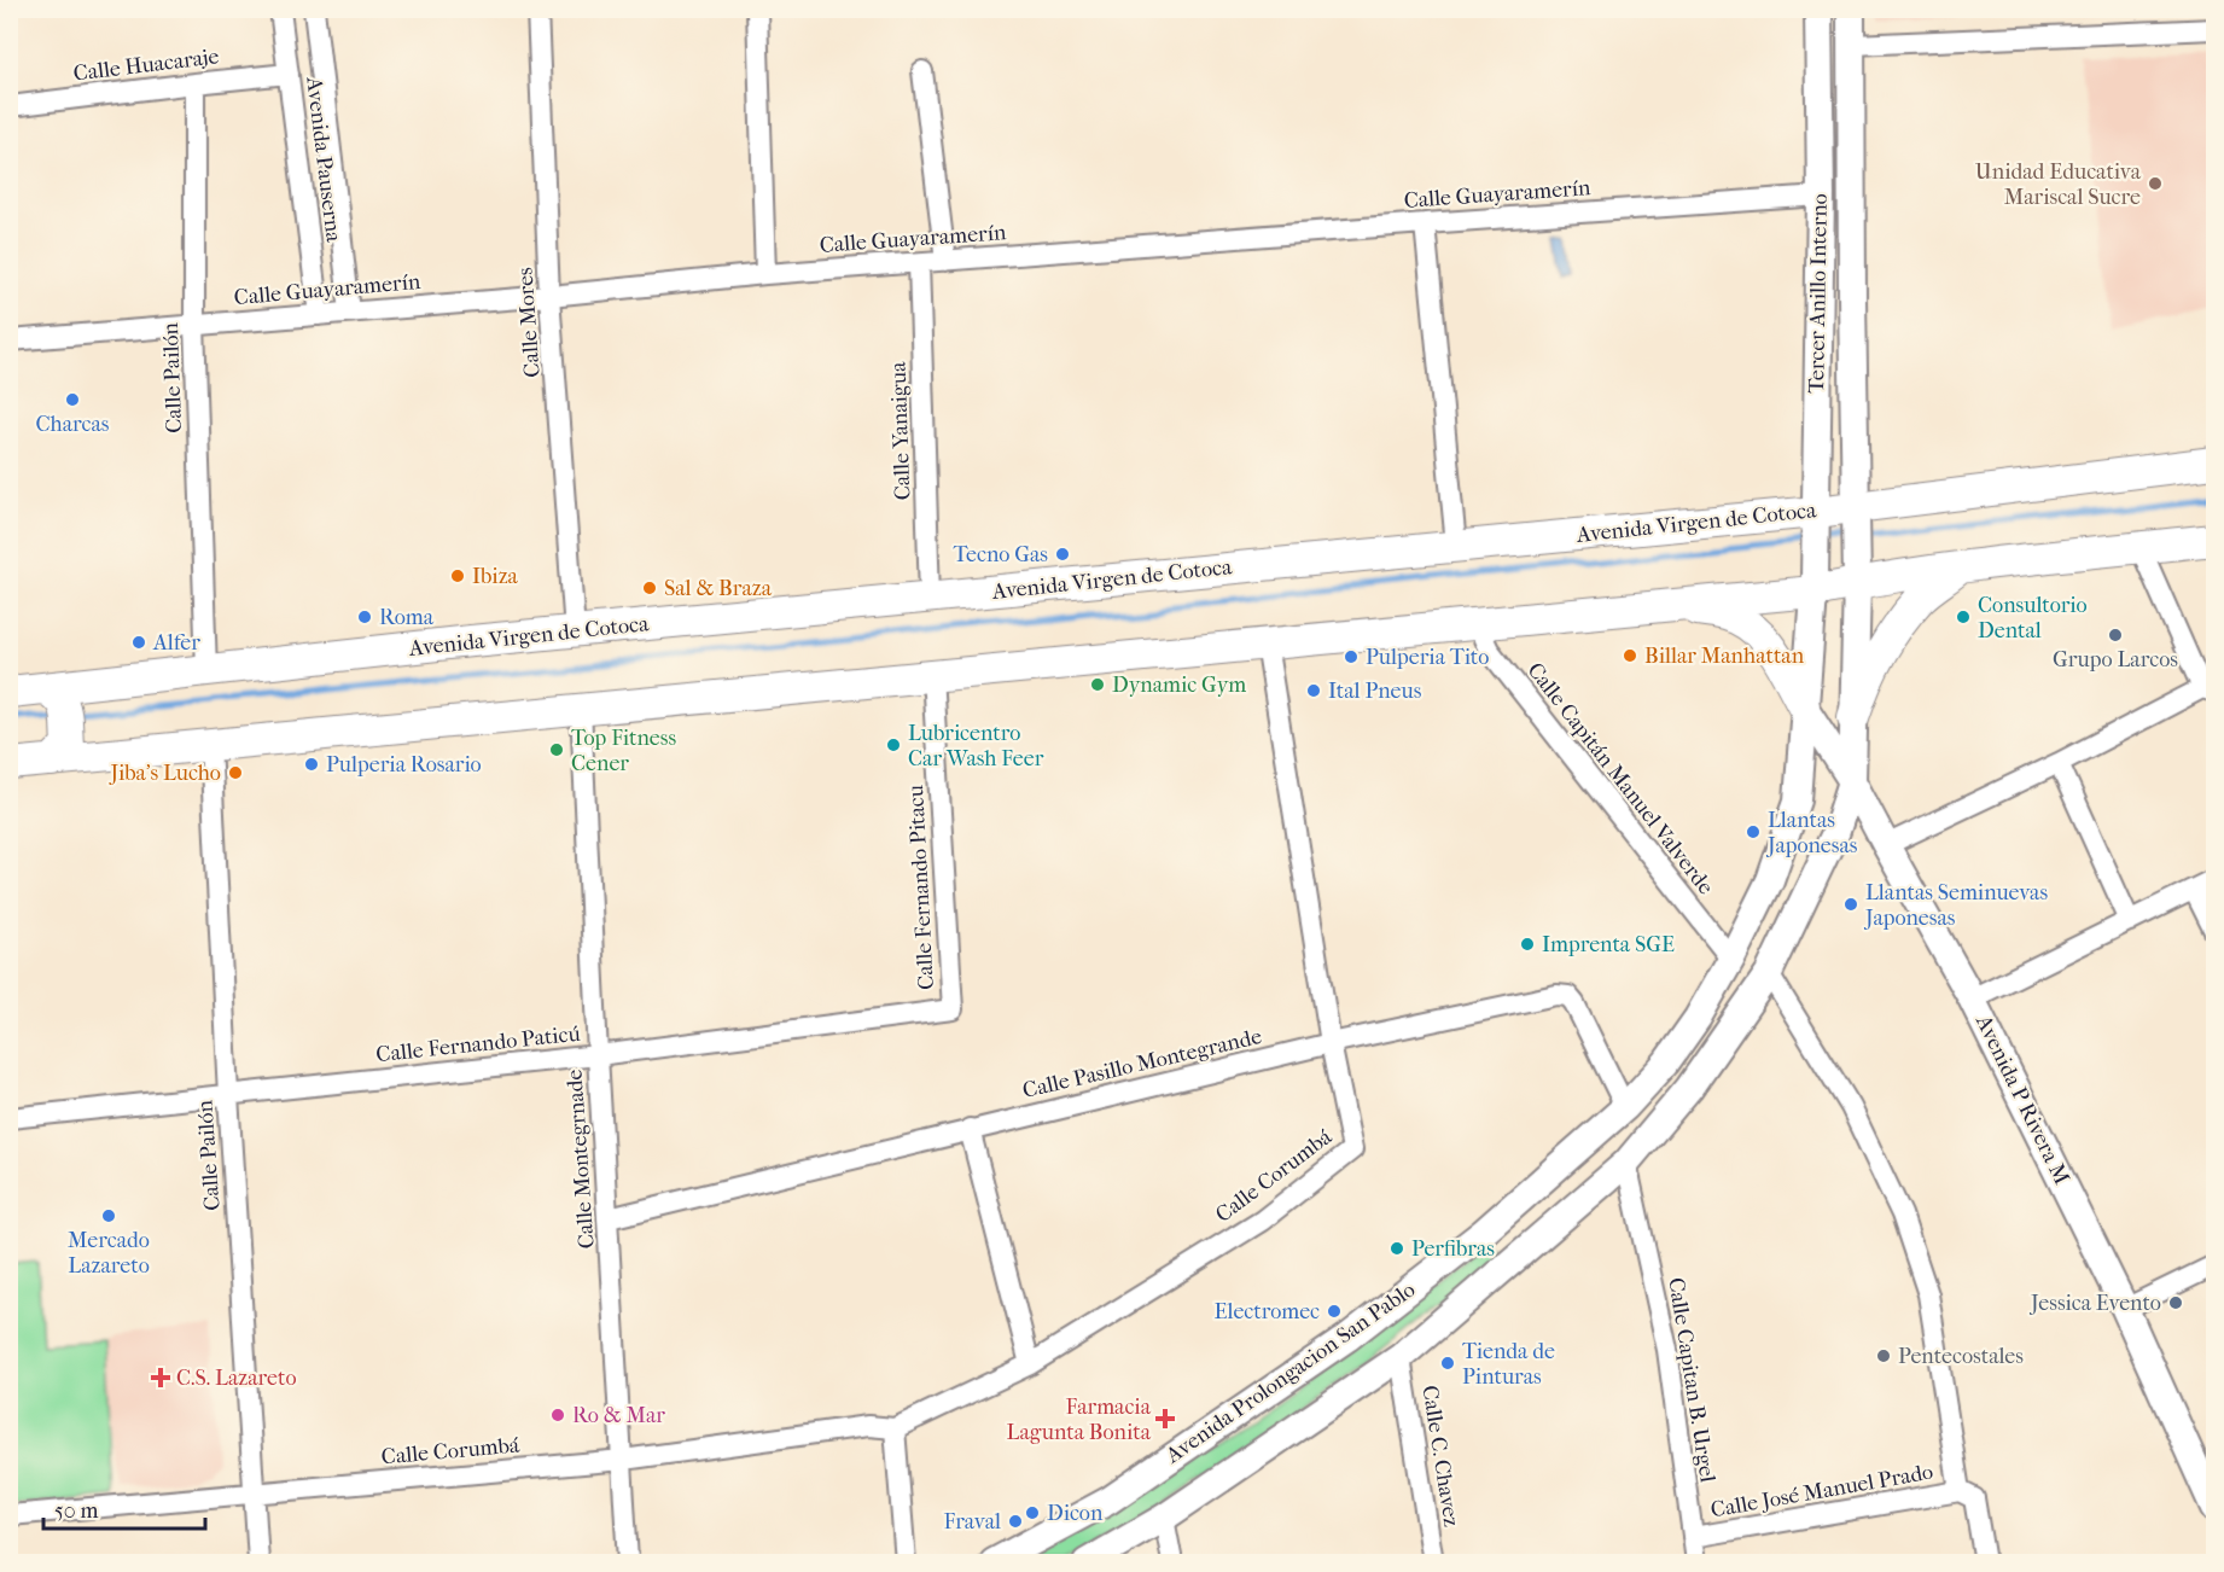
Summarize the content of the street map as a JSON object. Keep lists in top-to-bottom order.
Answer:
{
  "streets": {
    "main road": [
      "Tercer Anillo Interno",
      "Avenida Virgen de Cotoca",
      "Avenida P Rivera M",
      "Avenida Prolongacion San Pablo"
    ],
    "street": [
      "Calle Huacaraje",
      "Avenida Pauserna",
      "Calle Guayaramerín",
      "Calle Mores",
      "Calle Pailón",
      "Calle Yanaigua",
      "Calle Capitán Manuel Valverde",
      "Calle Fernando Pitacu",
      "Calle Fernando Paticú",
      "Calle Pasillo Montegrande",
      "Calle Montegrnade",
      "Calle Corumbá",
      "Calle Capitan B. Urgel",
      "Calle C. Chavez",
      "Calle José Manuel Prado"
    ]
  },
  "crossings": [
    ["Calle Huacaraje", "Avenida Pauserna"],
    ["Calle Huacaraje", "Calle Pailón"],
    ["Avenida Pauserna", "Calle Guayaramerín"],
    ["Calle Guayaramerín", "Tercer Anillo Interno"],
    ["Calle Guayaramerín", "Calle Mores"],
    ["Calle Guayaramerín", "Calle Pailón"],
    ["Calle Guayaramerín", "Calle Yanaigua"],
    ["Tercer Anillo Interno", "Avenida Virgen de Cotoca"],
    ["Tercer Anillo Interno", "Avenida Prolongacion San Pablo"],
    ["Calle Mores", "Avenida Virgen de Cotoca"],
    ["Calle Pailón", "Avenida Virgen de Cotoca"],
    ["Calle Pailón", "Calle Fernando Paticú"],
    ["Calle Pailón", "Calle Corumbá"],
    ["Calle Yanaigua", "Avenida Virgen de Cotoca"],
    ["Calle Capitán Manuel Valverde", "Avenida Prolongacion San Pablo"],
    ["Calle Fernando Pitacu", "Calle Fernando Paticú"],
    ["Calle Fernando Paticú", "Calle Montegrnade"],
    ["Calle Pasillo Montegrande", "Calle Montegrnade"],
    ["Calle Pasillo Montegrande", "Calle Corumbá"],
    ["Calle Pasillo Montegrande", "Avenida Prolongacion San Pablo"],
    ["Avenida P Rivera M", "Avenida Prolongacion San Pablo"],
    ["Calle Montegrnade", "Calle Corumbá"],
    ["Avenida Prolongacion San Pablo", "Calle Capitan B. Urgel"],
    ["Avenida Prolongacion San Pablo", "Calle C. Chavez"],
    ["Calle Capitan B. Urgel", "Calle José Manuel Prado"]
  ],
  "places": {
    "other": [
      "Unidad Educativa Mariscal Sucre",
      "Charcas",
      "Tecno Gas",
      "Ibiza",
      "Sal & Braza",
      "Roma",
      "Consultorio Dental",
      "Grupo Larcos",
      "Alfer",
      "Billar Manhattan",
      "Pulperia Tito",
      "Dynamic Gym",
      "Ital Pneus",
      "Lubricentro Car Wash Feer",
      "Top Fitness Cener",
      "Pulperia Rosario",
      "Jiba's Lucho",
      "Llantas Japonesas",
      "Llantas Seminuevas Japonesas",
      "Imprenta SGE",
      "Mercado Lazareto",
      "Perfibras",
      "Jessica Evento",
      "Electromec",
      "Pentecostales",
      "Tienda de Pinturas",
      "Ro & Mar",
      "Dicon",
      "Fraval"
    ],
    "health": ["C.S. Lazareto", "Farmacia Lagunta Bonita"]
  },
  "scale_bar": "50 m"
}
